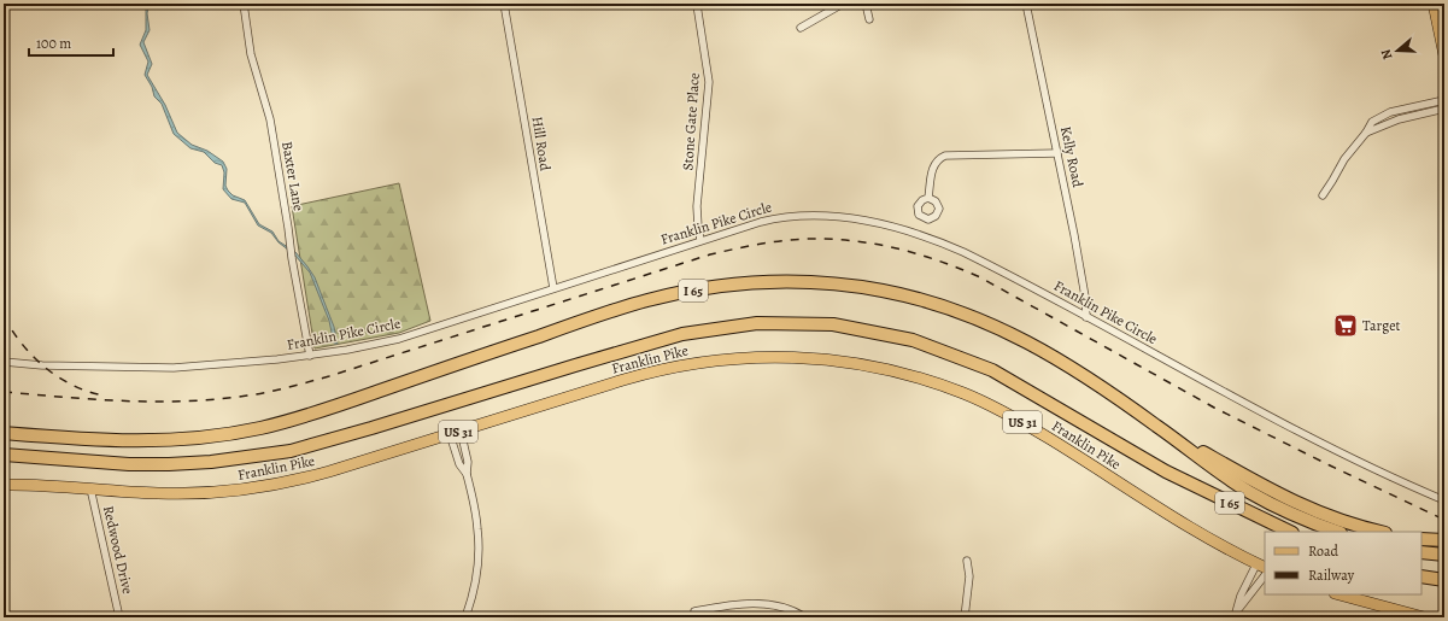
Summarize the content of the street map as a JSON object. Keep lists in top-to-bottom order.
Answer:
{
  "streets": {
    "highway": ["I 65"],
    "main road": ["Franklin Pike", "US 31"],
    "street": [
      "Stone Gate Place",
      "Hill Road",
      "Kelly Road",
      "Baxter Lane",
      "Franklin Pike Circle",
      "Redwood Drive"
    ]
  },
  "crossings": [
    ["Stone Gate Place", "Franklin Pike Circle"],
    ["Hill Road", "Franklin Pike Circle"],
    ["Kelly Road", "Franklin Pike Circle"],
    ["Baxter Lane", "Franklin Pike Circle"],
    ["Franklin Pike", "Redwood Drive"]
  ],
  "places": {
    "supermarket": ["Target"]
  },
  "legend": ["Road", "Railway"],
  "scale_bar": "100 m",
  "north": "left"
}
